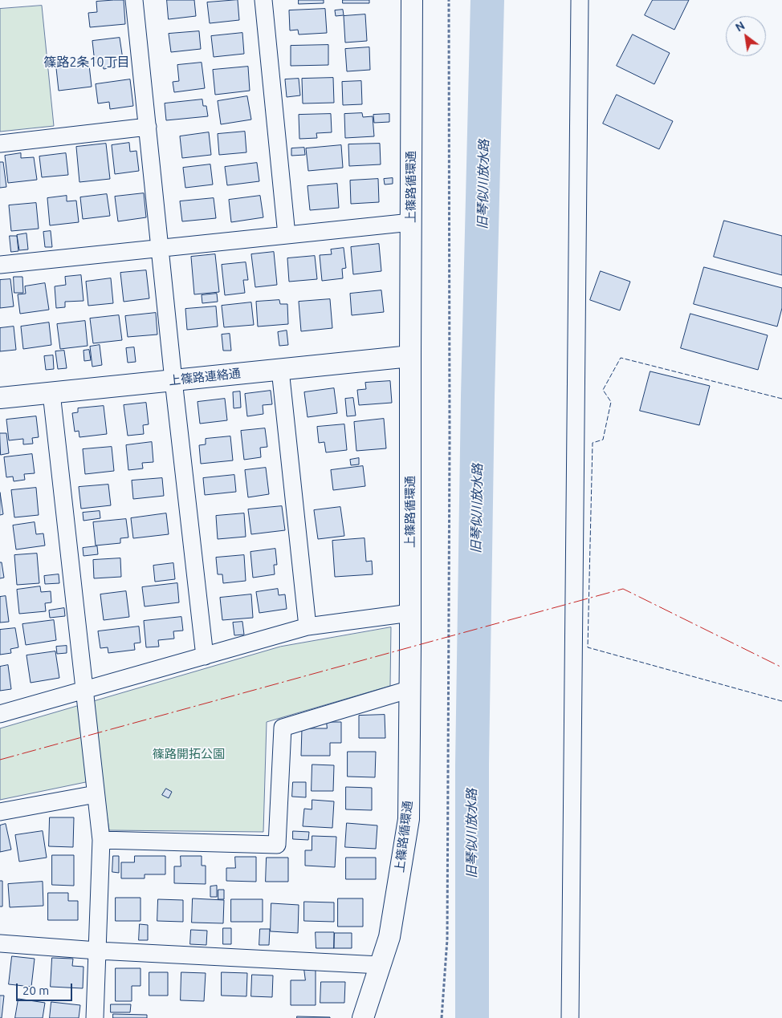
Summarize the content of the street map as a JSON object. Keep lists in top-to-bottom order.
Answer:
{
  "streets": {
    "street": ["上篠路循環通", "上篠路連絡通"]
  },
  "crossings": [
    ["上篠路循環通", "上篠路連絡通"]
  ],
  "districts": ["篠路2条10丁目"],
  "water": ["旧琴似川放水路"],
  "parks": ["篠路開拓公園"],
  "scale_bar": "20 m",
  "north": "top left"
}
